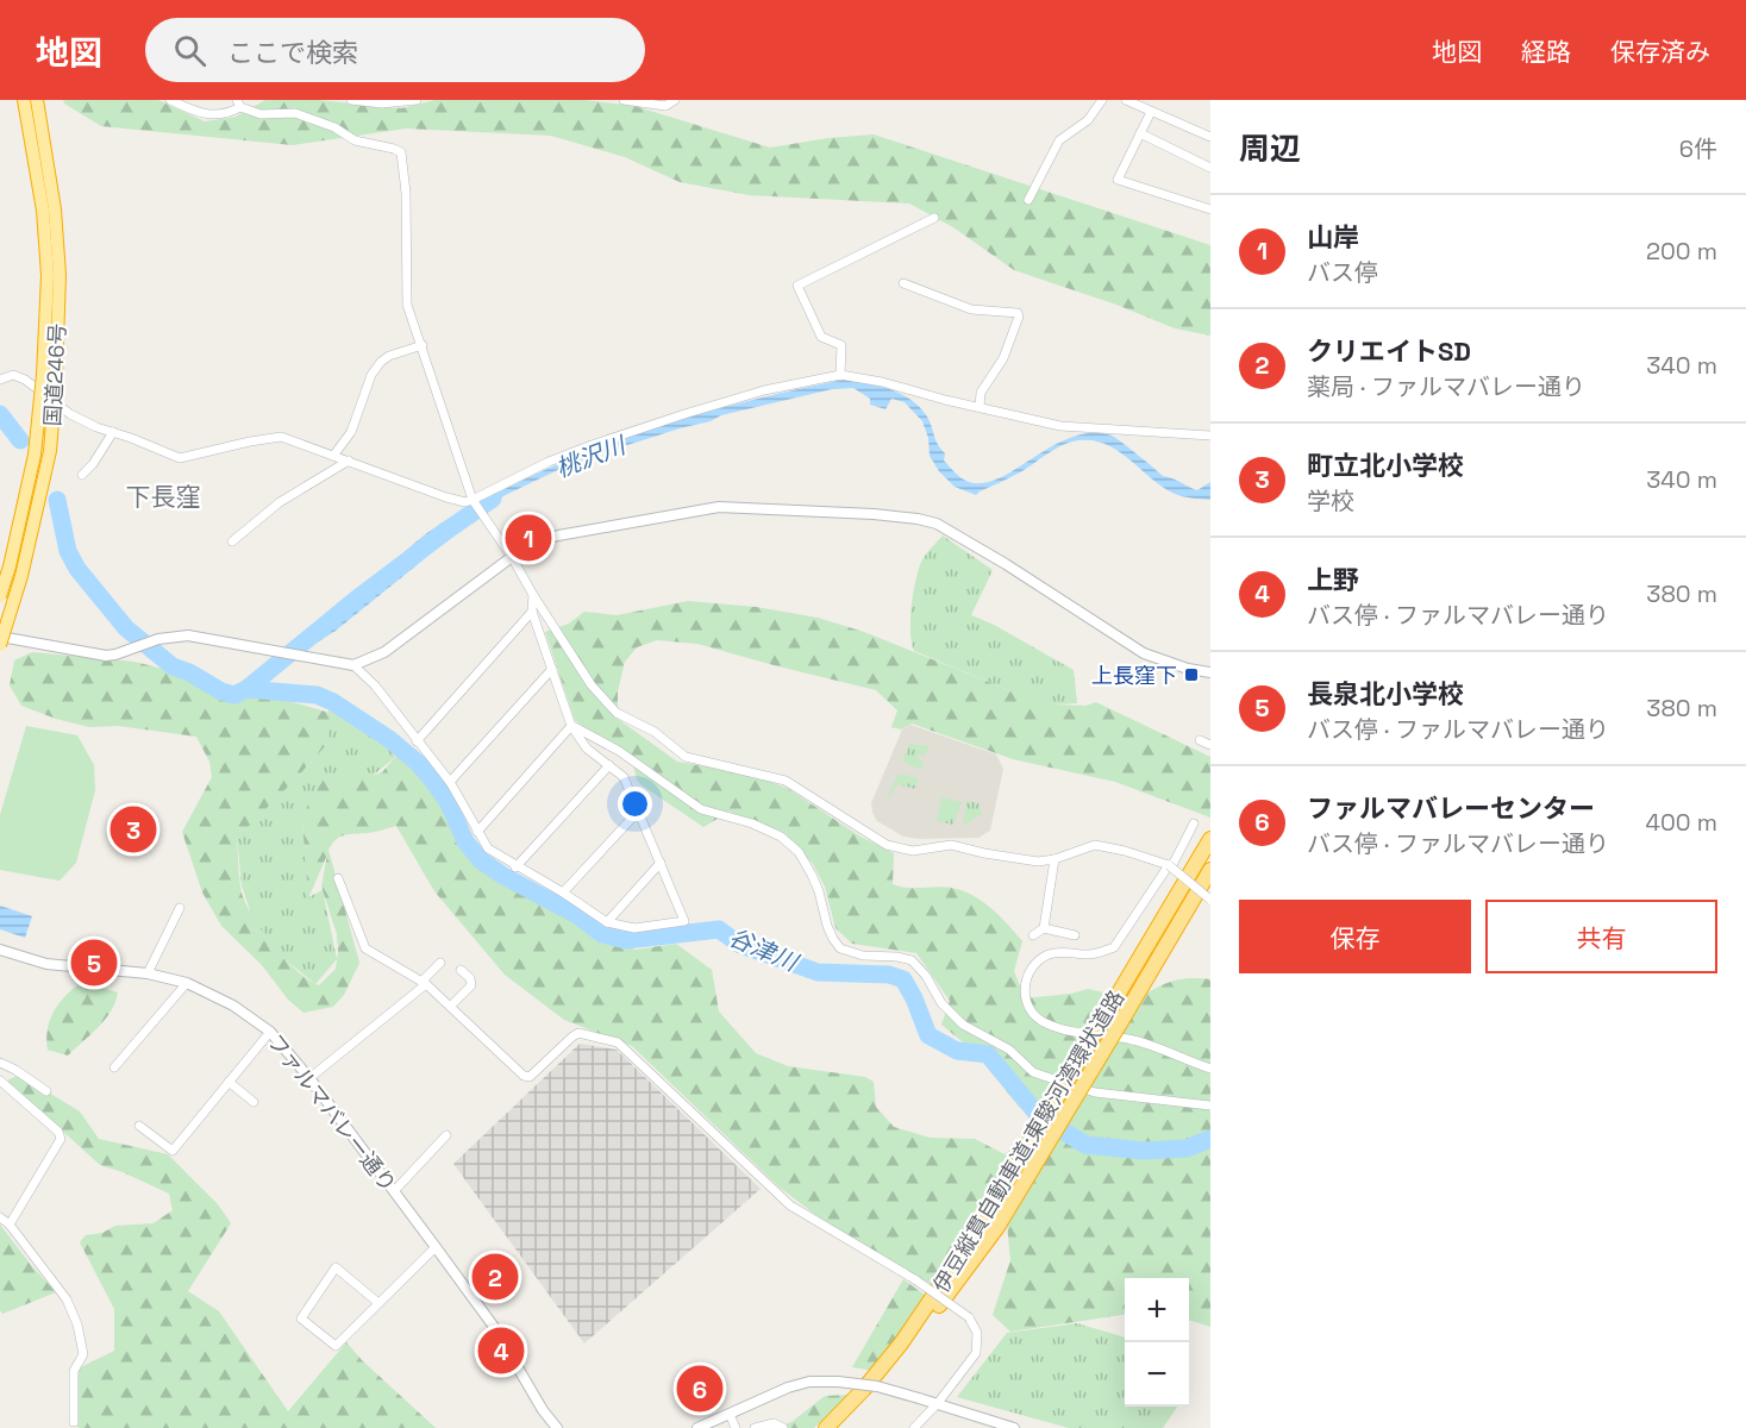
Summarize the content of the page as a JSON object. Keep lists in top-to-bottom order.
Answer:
{
  "streets": {
    "highway": ["国道246号", "伊豆縦貫自動車道;東駿河湾環状道路"],
    "street": ["ファルマバレー通り"]
  },
  "districts": ["下長窪"],
  "water": ["桃沢川", "谷津川"],
  "places": {
    "transit": ["上長窪下"]
  },
  "page": {
    "header": "地図",
    "search": "ここで検索",
    "nav": ["地図", "経路", "保存済み"],
    "heading": ["周辺", "6件"],
    "list": [
      {
        "mark": "1",
        "name": "山岸",
        "note": "バス停",
        "value": "200 m"
      },
      {
        "mark": "2",
        "name": "クリエイトSD",
        "note": "薬局 · ファルマバレー通り",
        "value": "340 m"
      },
      {
        "mark": "3",
        "name": "町立北小学校",
        "note": "学校",
        "value": "340 m"
      },
      {
        "mark": "4",
        "name": "上野",
        "note": "バス停 · ファルマバレー通り",
        "value": "380 m"
      },
      {
        "mark": "5",
        "name": "長泉北小学校",
        "note": "バス停 · ファルマバレー通り",
        "value": "380 m"
      },
      {
        "mark": "6",
        "name": "ファルマバレーセンター",
        "note": "バス停 · ファルマバレー通り",
        "value": "400 m"
      }
    ],
    "pins": [
      "1",
      "3",
      "5",
      "2",
      "4",
      "6"
    ],
    "buttons": ["保存", "共有"],
    "map_buttons": ["+", "−"]
  }
}
